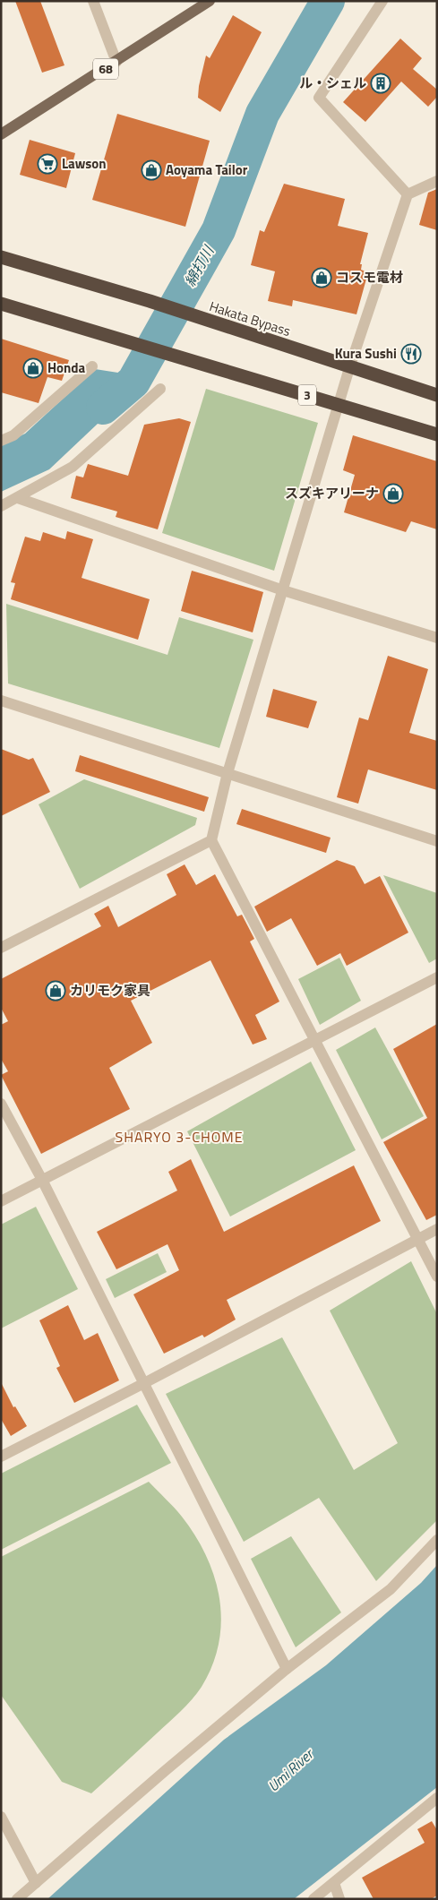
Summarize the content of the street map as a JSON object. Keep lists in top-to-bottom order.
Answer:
{
  "streets": {
    "highway": ["Hakata Bypass", "3"],
    "main road": ["68"]
  },
  "districts": ["SHARYO 3-CHOME"],
  "water": ["綿打川", "Umi River"],
  "places": {
    "building": ["ル・シェル"],
    "supermarket": ["Lawson"],
    "shop": [
      "Aoyama Tailor",
      "コスモ電材",
      "Honda",
      "スズキアリーナ",
      "カリモク家具"
    ],
    "restaurant": ["Kura Sushi"]
  }
}
